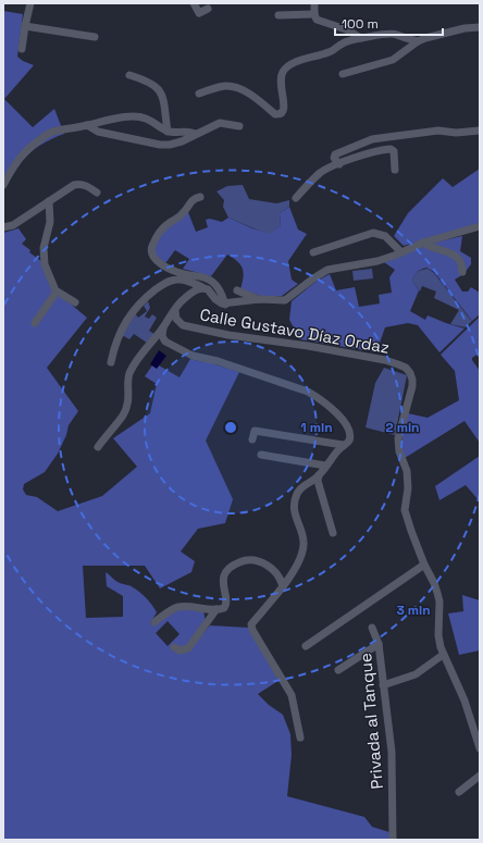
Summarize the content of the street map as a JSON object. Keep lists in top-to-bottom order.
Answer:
{
  "streets": {
    "street": ["Calle Gustavo Díaz Ordaz", "Privada al Tanque"]
  },
  "scale_bar": "100 m",
  "rings": ["1 min", "2 min", "3 min"]
}
